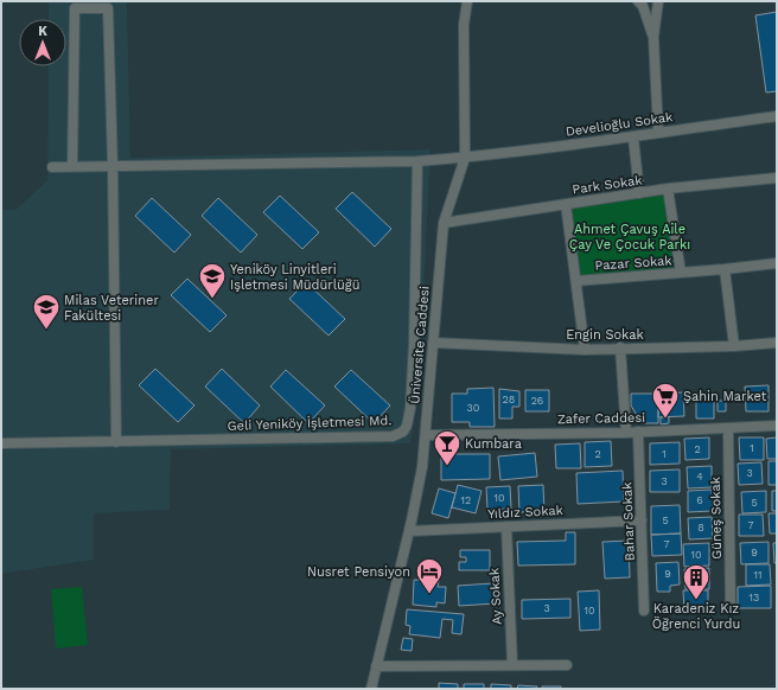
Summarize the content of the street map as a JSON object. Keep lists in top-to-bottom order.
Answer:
{
  "streets": {
    "street": [
      "Develioğlu Sokak",
      "Park Sokak",
      "Pazar Sokak",
      "Engin Sokak",
      "Üniversite Caddesi",
      "Zafer Caddesi",
      "Geli Yeniköy İşletmesi Md.",
      "Yıldız Sokak",
      "Güneş Sokak",
      "Bahar Sokak",
      "Ay Sokak"
    ]
  },
  "crossings": [
    ["Develioğlu Sokak", "Üniversite Caddesi"],
    ["Park Sokak", "Üniversite Caddesi"],
    ["Engin Sokak", "Üniversite Caddesi"],
    ["Üniversite Caddesi", "Zafer Caddesi"],
    ["Üniversite Caddesi", "Yıldız Sokak"],
    ["Zafer Caddesi", "Güneş Sokak"],
    ["Zafer Caddesi", "Bahar Sokak"],
    ["Yıldız Sokak", "Bahar Sokak"],
    ["Yıldız Sokak", "Ay Sokak"]
  ],
  "parks": ["Ahmet Çavuş Aile Çay Ve Çocuk Parkı"],
  "places": {
    "school or university": ["Yeniköy Linyitleri Işletmesi Müdürlüğü", "Milas Veteriner Fakültesi"],
    "supermarket": ["Şahin Market"],
    "bar": ["Kumbara"],
    "hotel": ["Nusret Pensiyon"],
    "building": ["Karadeniz Kız Öğrenci Yurdu"]
  },
  "house_numbers": [
    "28",
    "26",
    "30",
    "1",
    "2",
    "2",
    "1",
    "3",
    "4",
    "3",
    "10",
    "12",
    "6",
    "5",
    "5",
    "7",
    "8",
    "7",
    "9",
    "10",
    "9",
    "11",
    "13",
    "3",
    "10"
  ],
  "north": "top"
}
